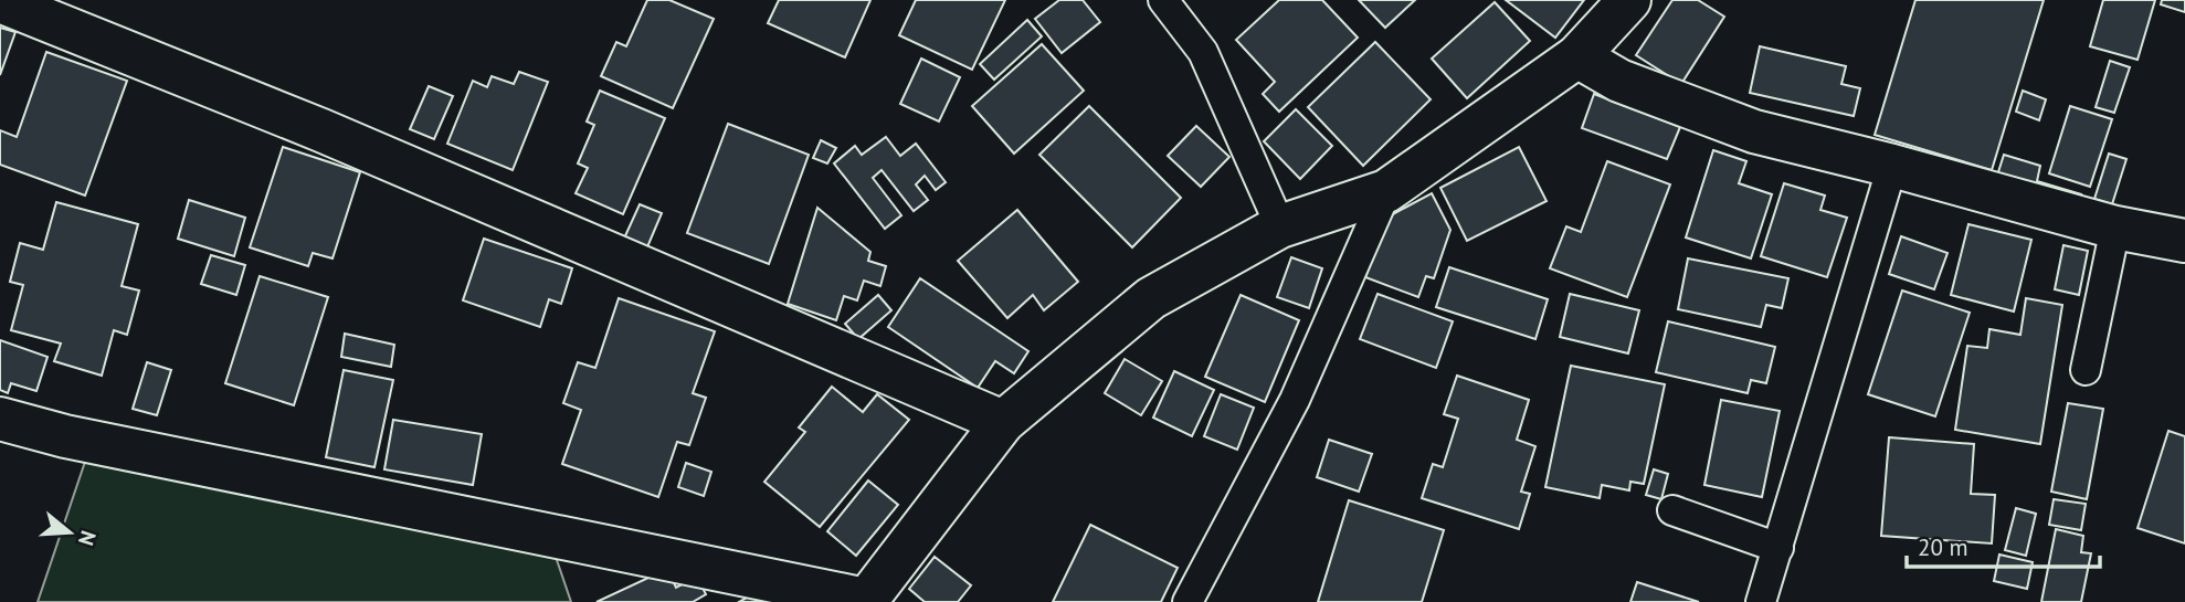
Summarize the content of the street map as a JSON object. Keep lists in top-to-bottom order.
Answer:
{
  "scale_bar": "20 m",
  "north": "right"
}
